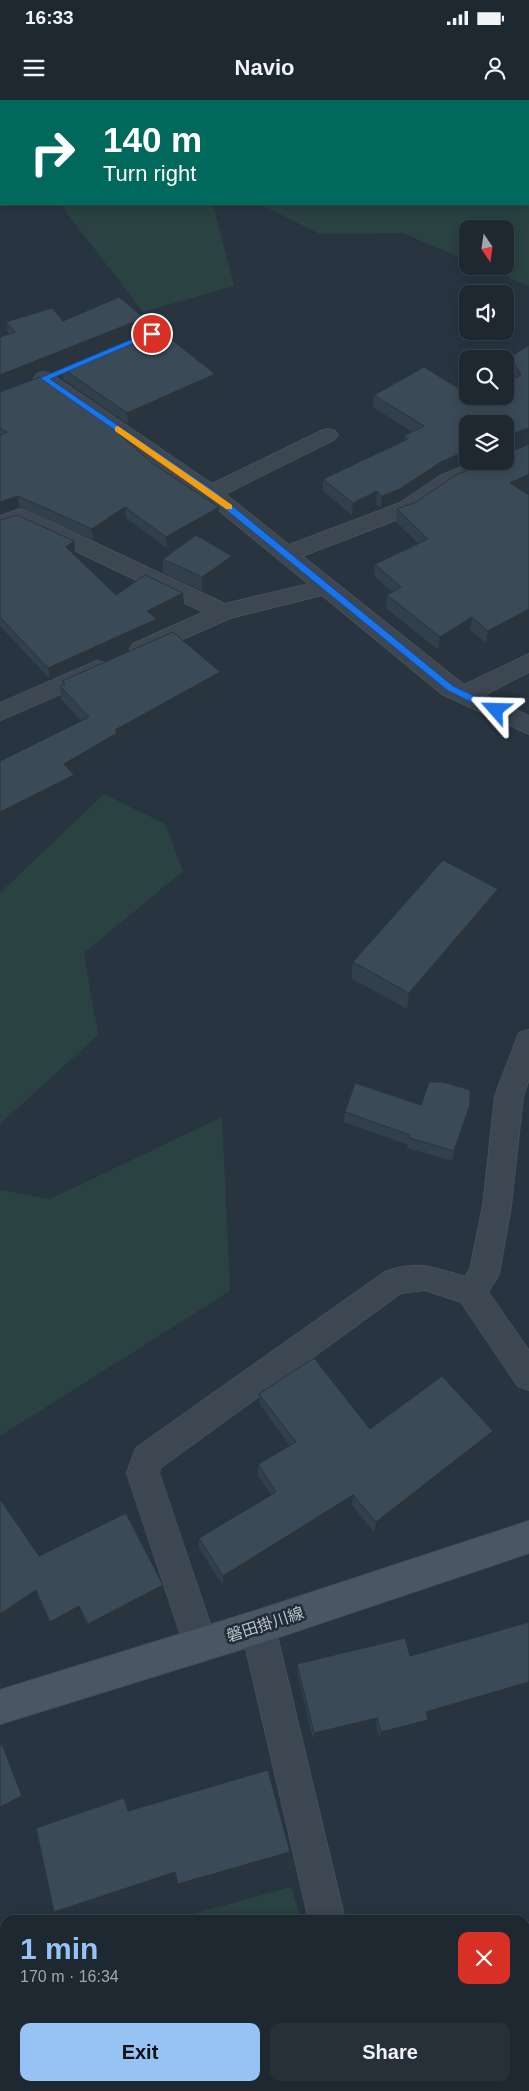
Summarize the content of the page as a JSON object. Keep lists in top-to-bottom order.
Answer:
{
  "streets": {
    "main road": ["磐田掛川線"]
  },
  "north": "bottom",
  "page": {
    "status": "16:33",
    "header": "Navio",
    "turn": ["140 m", "Turn right"],
    "heading": ["1 min", "170 m · 16:34"],
    "buttons": ["Exit", "Share"]
  }
}
